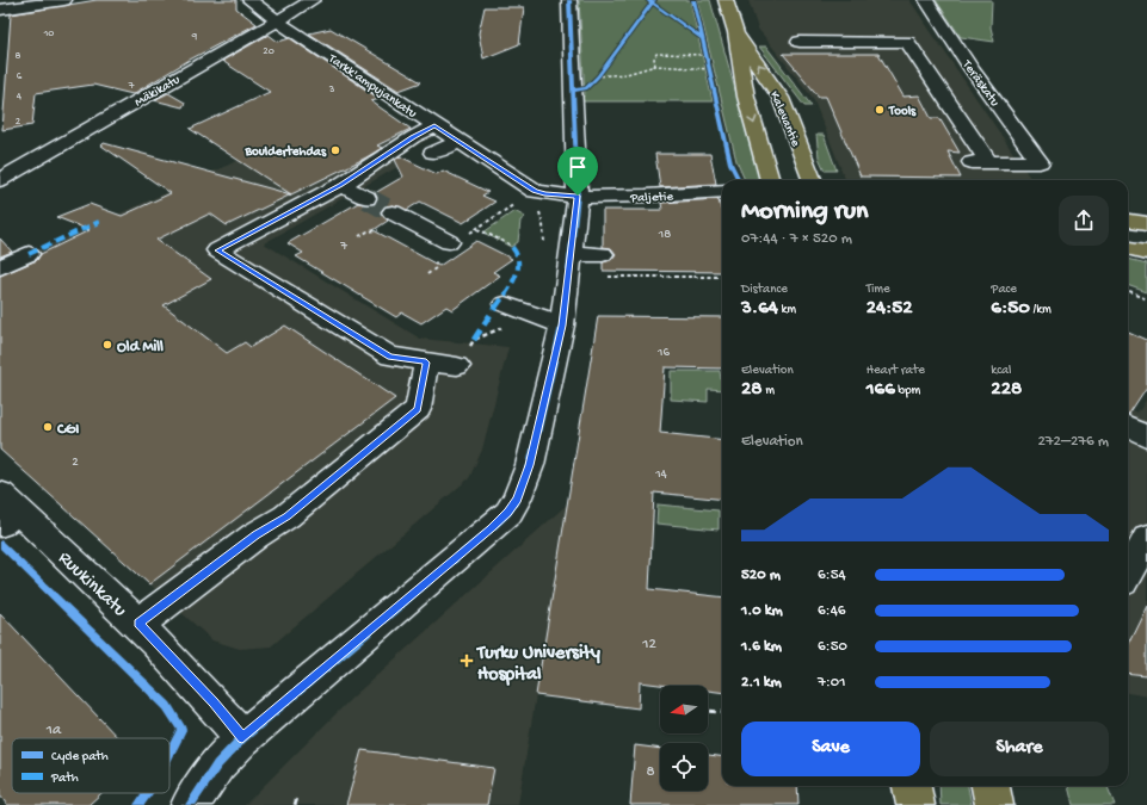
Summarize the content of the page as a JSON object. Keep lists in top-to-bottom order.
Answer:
{
  "streets": {
    "main road": ["Kalevantie"],
    "street": [
      "Teräskatu",
      "Tarkk'ampujankatu",
      "Mäkikatu",
      "Paljetie",
      "Ruukinkatu"
    ]
  },
  "crossings": [
    ["Tarkk'ampujankatu", "Mäkikatu"],
    ["Tarkk'ampujankatu", "Paljetie"]
  ],
  "places": {
    "other": [
      "Tools",
      "Bouldertehdas",
      "Old Mill",
      "CGI"
    ],
    "health": ["Turku University Hospital"]
  },
  "house_numbers": [
    "10",
    "9",
    "20",
    "8",
    "6",
    "7",
    "3",
    "4",
    "2",
    "18",
    "7",
    "16",
    "2",
    "14",
    "12",
    "1a",
    "8"
  ],
  "legend": ["Cycle path", "Path"],
  "north": "left",
  "page": {
    "heading": ["Morning run", "07:44 · 7 × 520 m"],
    "stats": [
      ["Distance", "3.64 km"],
      ["Time", "24:52"],
      ["Pace", "6:50 /km"],
      ["Elevation", "28 m"],
      ["Heart rate", "166 bpm"],
      ["kcal", "228"]
    ],
    "chart": ["Elevation", "272–276 m"],
    "list": [
      {
        "name": "520 m",
        "note": "6:54"
      },
      {
        "name": "1.0 km",
        "note": "6:46"
      },
      {
        "name": "1.6 km",
        "note": "6:50"
      },
      {
        "name": "2.1 km",
        "note": "7:01"
      }
    ],
    "buttons": ["Save", "Share"]
  }
}
